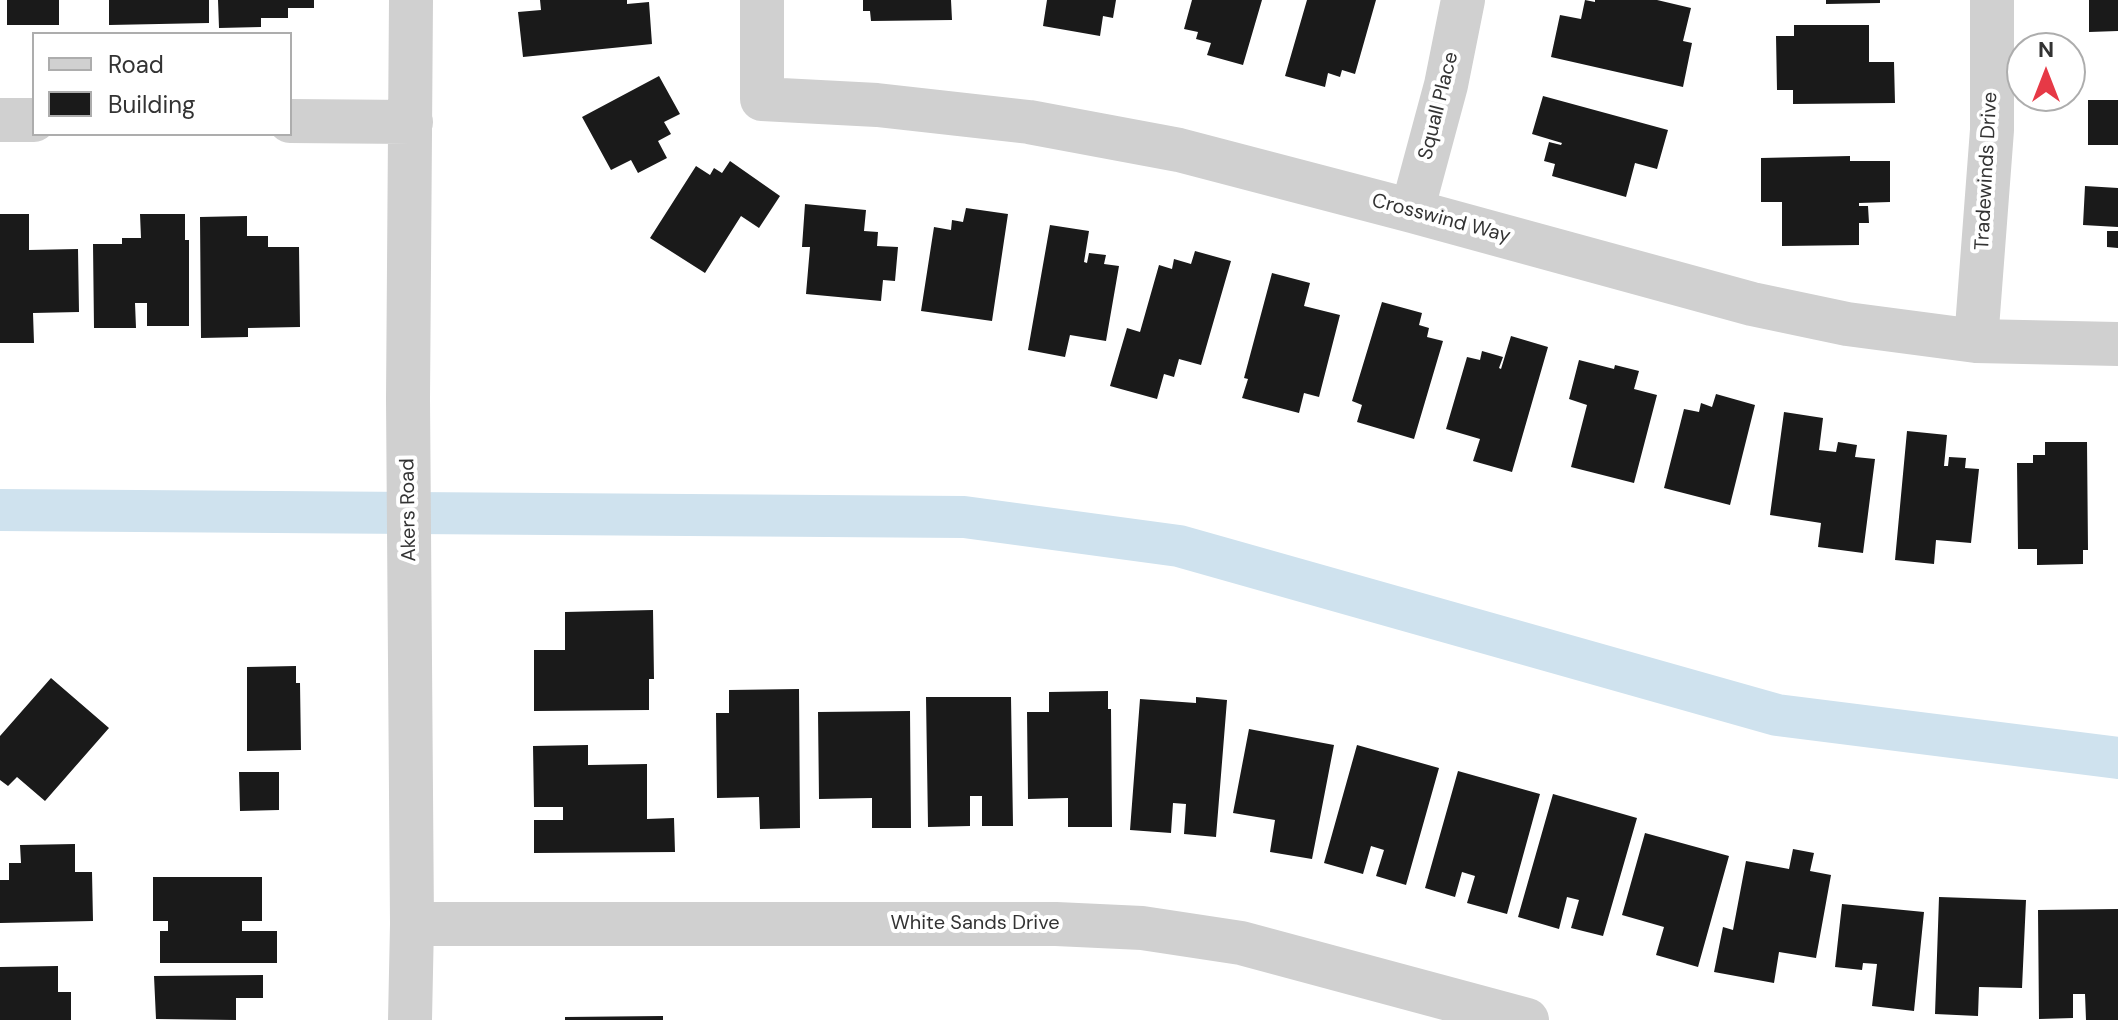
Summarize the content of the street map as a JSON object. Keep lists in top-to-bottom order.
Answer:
{
  "streets": {
    "street": [
      "Squall Place",
      "Tradewinds Drive",
      "Crosswind Way",
      "Akers Road",
      "White Sands Drive"
    ]
  },
  "crossings": [
    ["Squall Place", "Crosswind Way"],
    ["Tradewinds Drive", "Crosswind Way"],
    ["Akers Road", "White Sands Drive"]
  ],
  "legend": ["Road", "Building"],
  "north": "top"
}
